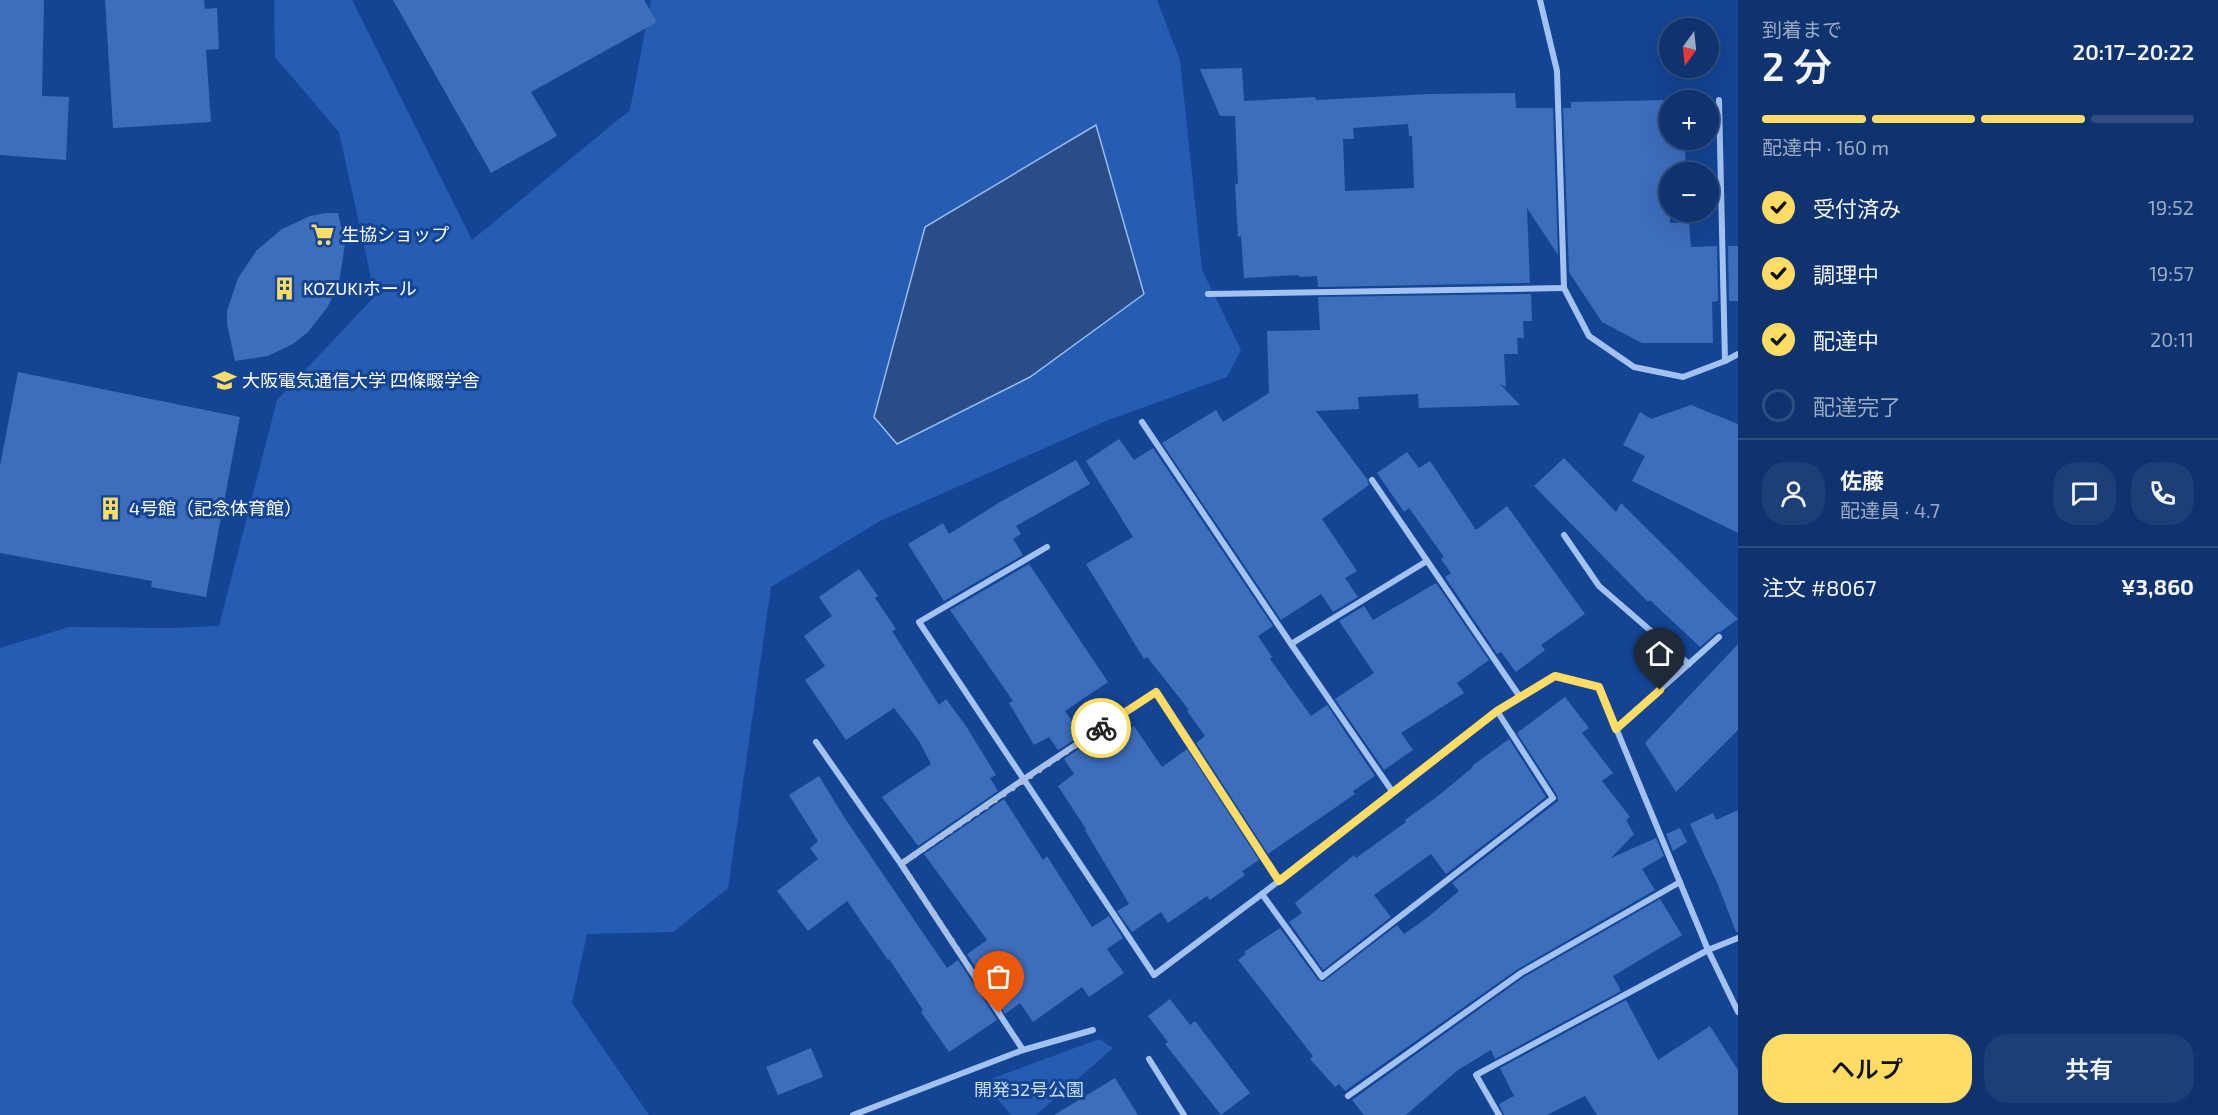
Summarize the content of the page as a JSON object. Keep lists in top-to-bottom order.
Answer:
{
  "parks": ["開発32号公園"],
  "places": {
    "supermarket": ["生協ショップ"],
    "building": ["KOZUKIホール", "4号館（記念体育館）"],
    "school or university": ["大阪電気通信大学 四條畷学舎"]
  },
  "north": "bottom",
  "page": {
    "heading": ["2 分", "到着まで", "20:17–20:22"],
    "panel": [
      "佐藤",
      "配達員 · 4.7",
      "注文 #8067",
      "¥3,860"
    ],
    "map_buttons": ["+", "−"],
    "bar": "配達中 · 160 m",
    "list": [
      ["受付済み", "19:52"],
      ["調理中", "19:57"],
      ["配達中", "20:11"],
      "配達完了"
    ],
    "buttons": ["ヘルプ", "共有"]
  }
}
